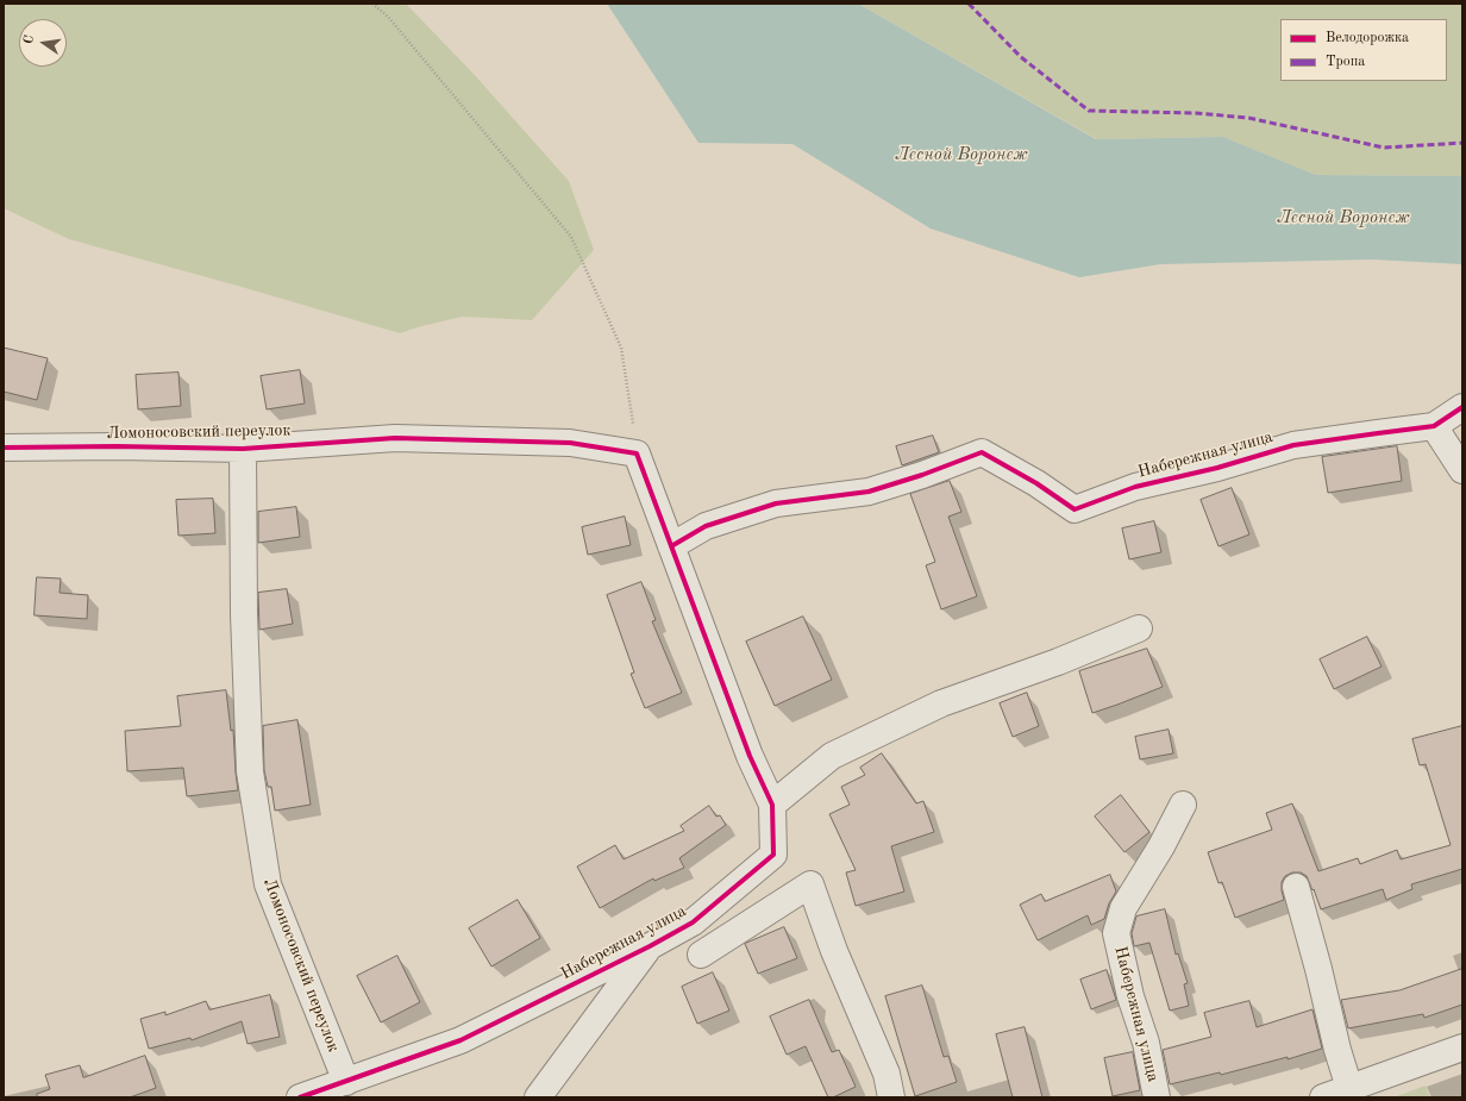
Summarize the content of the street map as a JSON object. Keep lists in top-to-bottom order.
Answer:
{
  "streets": {
    "street": ["Ломоносовский переулок", "Набережная улица"]
  },
  "crossings": [
    ["Ломоносовский переулок", "Набережная улица"]
  ],
  "water": ["Лесной Воронеж"],
  "legend": ["Велодорожка", "Тропа"],
  "north": "left"
}
